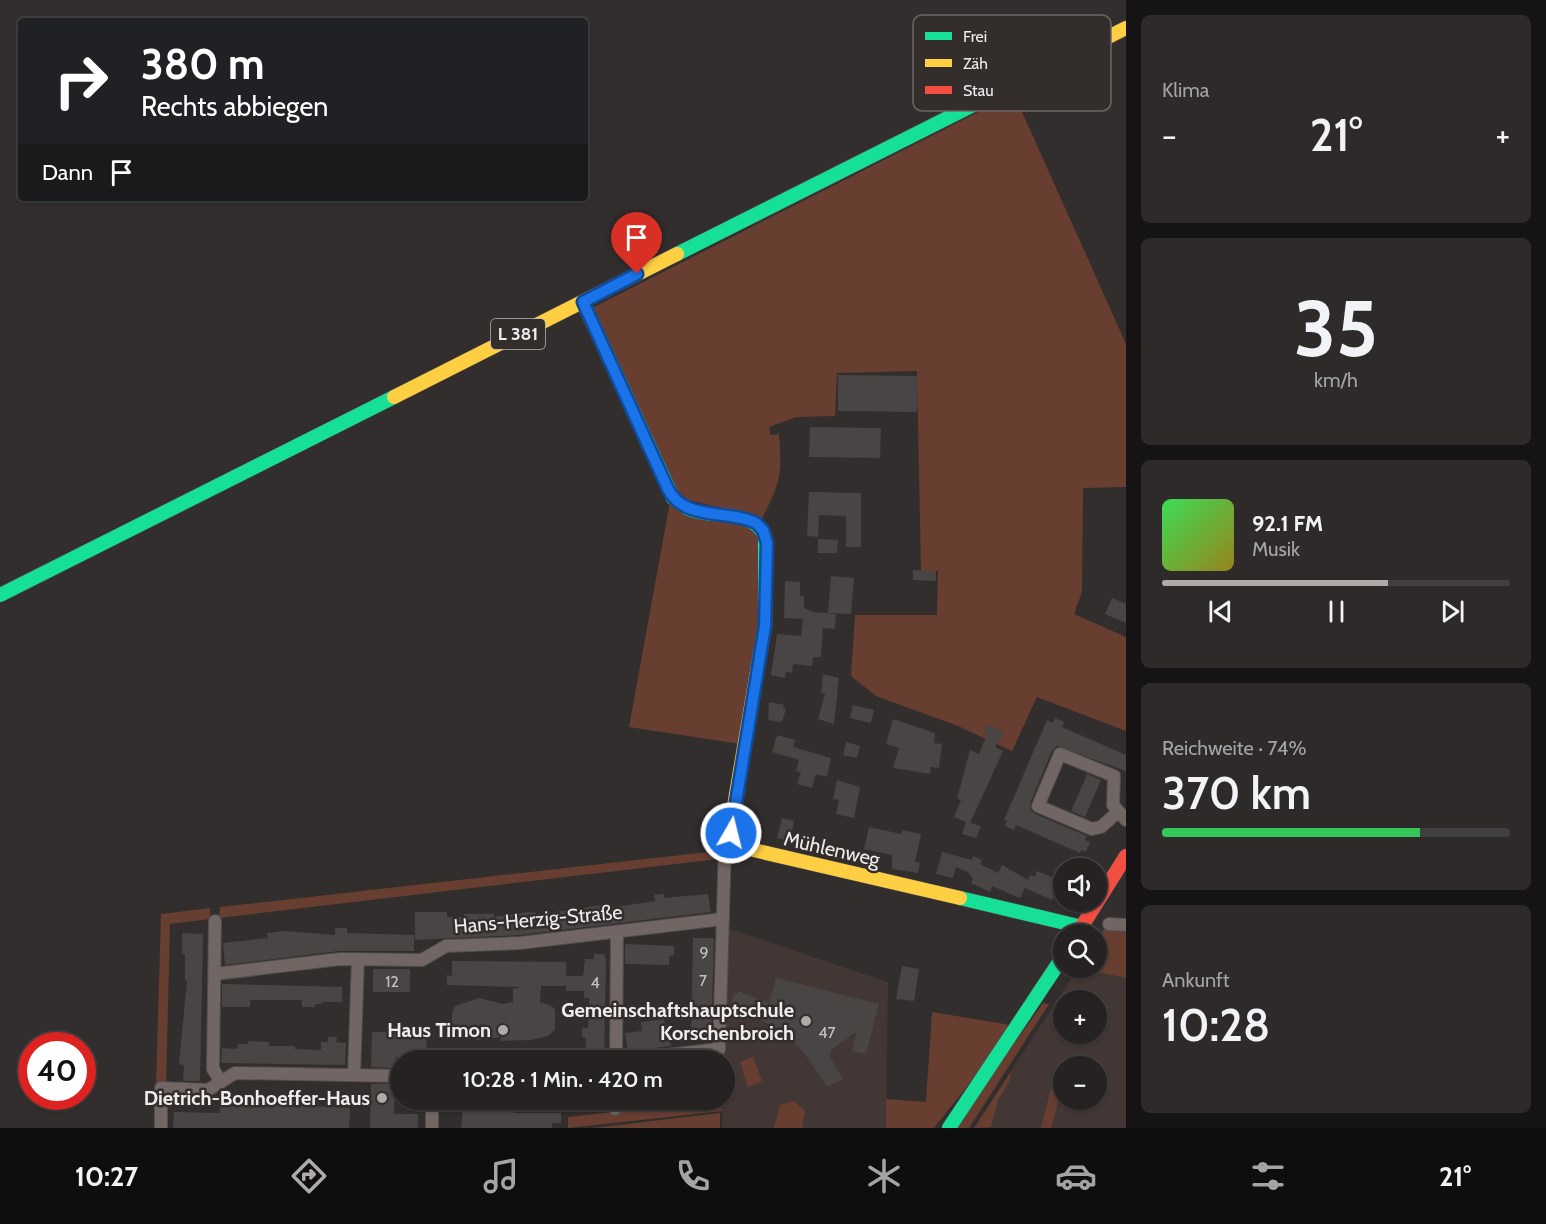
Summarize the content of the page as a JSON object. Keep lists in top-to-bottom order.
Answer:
{
  "streets": {
    "street": ["L 381", "Mühlenweg", "Hans-Herzig-Straße"]
  },
  "crossings": [
    ["L 381", "Mühlenweg"]
  ],
  "places": ["Gemeinschaftshauptschule Korschenbroich", "Haus Timon", "Dietrich-Bonhoeffer-Haus"],
  "house_numbers": [
    "9",
    "7",
    "12",
    "4",
    "47"
  ],
  "legend": ["Frei", "Zäh", "Stau"],
  "page": {
    "tile": [
      "Klima",
      ["35", "km/h"],
      ["Reichweite · 74%", "370 km"],
      ["Ankunft", "10:28"]
    ],
    "turn": ["380 m", "Rechts abbiegen"],
    "heat": ["−", "21°", "+"],
    "then": "Dann",
    "song": ["92.1 FM", "Musik"],
    "map_buttons": ["+", "−"],
    "limit": "40",
    "trip": "10:28 · 1 Min. · 420 m",
    "tabs": ["10:27", "21°"]
  }
}
